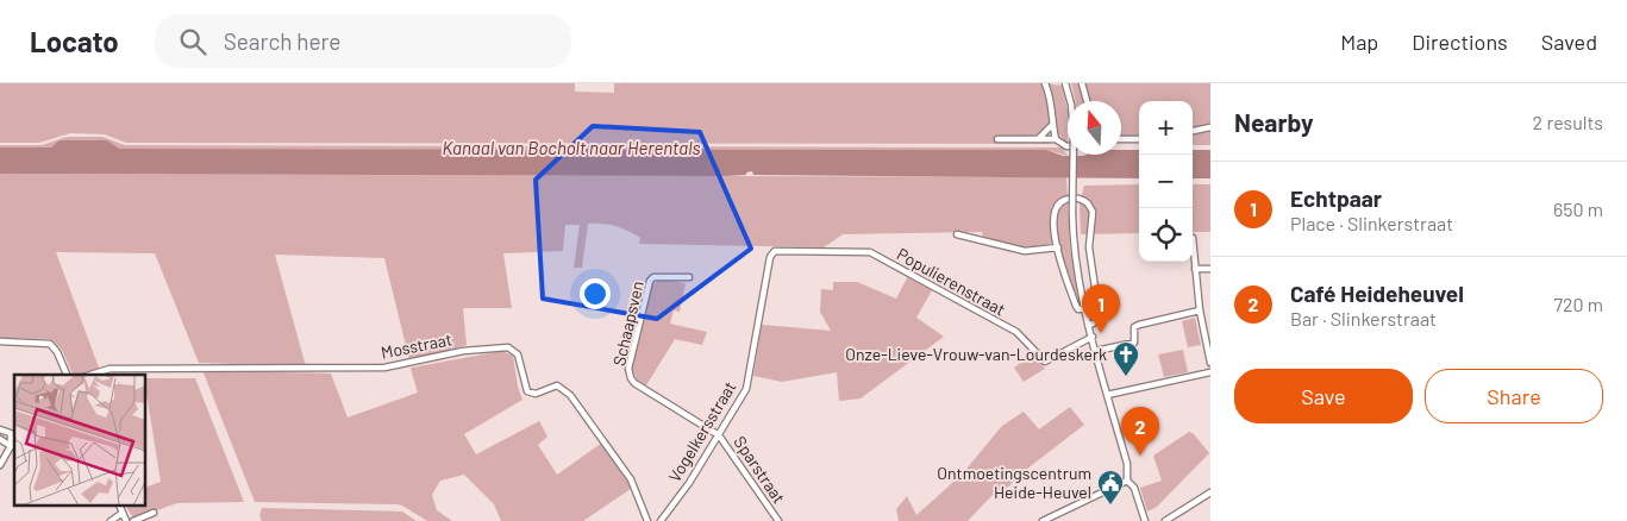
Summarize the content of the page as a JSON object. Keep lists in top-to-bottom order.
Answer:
{
  "streets": {
    "street": [
      "Populierenstraat",
      "Schaapsven",
      "Mosstraat",
      "Vogelkersstraat",
      "Sparstraat"
    ]
  },
  "crossings": [
    ["Populierenstraat", "Vogelkersstraat"],
    ["Schaapsven", "Vogelkersstraat"],
    ["Schaapsven", "Sparstraat"],
    ["Vogelkersstraat", "Sparstraat"]
  ],
  "water": ["Kanaal van Bocholt naar Herentals"],
  "places": {
    "church": ["Onze-Lieve-Vrouw-van-Lourdeskerk"],
    "public building": ["Ontmoetingscentrum Heide-Heuvel"]
  },
  "north": "top",
  "page": {
    "header": "Locato",
    "search": "Search here",
    "nav": ["Map", "Directions", "Saved"],
    "heading": ["Nearby", "2 results"],
    "map_buttons": ["+", "−"],
    "list": [
      {
        "mark": "1",
        "name": "Echtpaar",
        "note": "Place · Slinkerstraat",
        "value": "650 m"
      },
      {
        "mark": "2",
        "name": "Café Heideheuvel",
        "note": "Bar · Slinkerstraat",
        "value": "720 m"
      }
    ],
    "pins": ["1", "2"],
    "buttons": ["Save", "Share"]
  }
}
